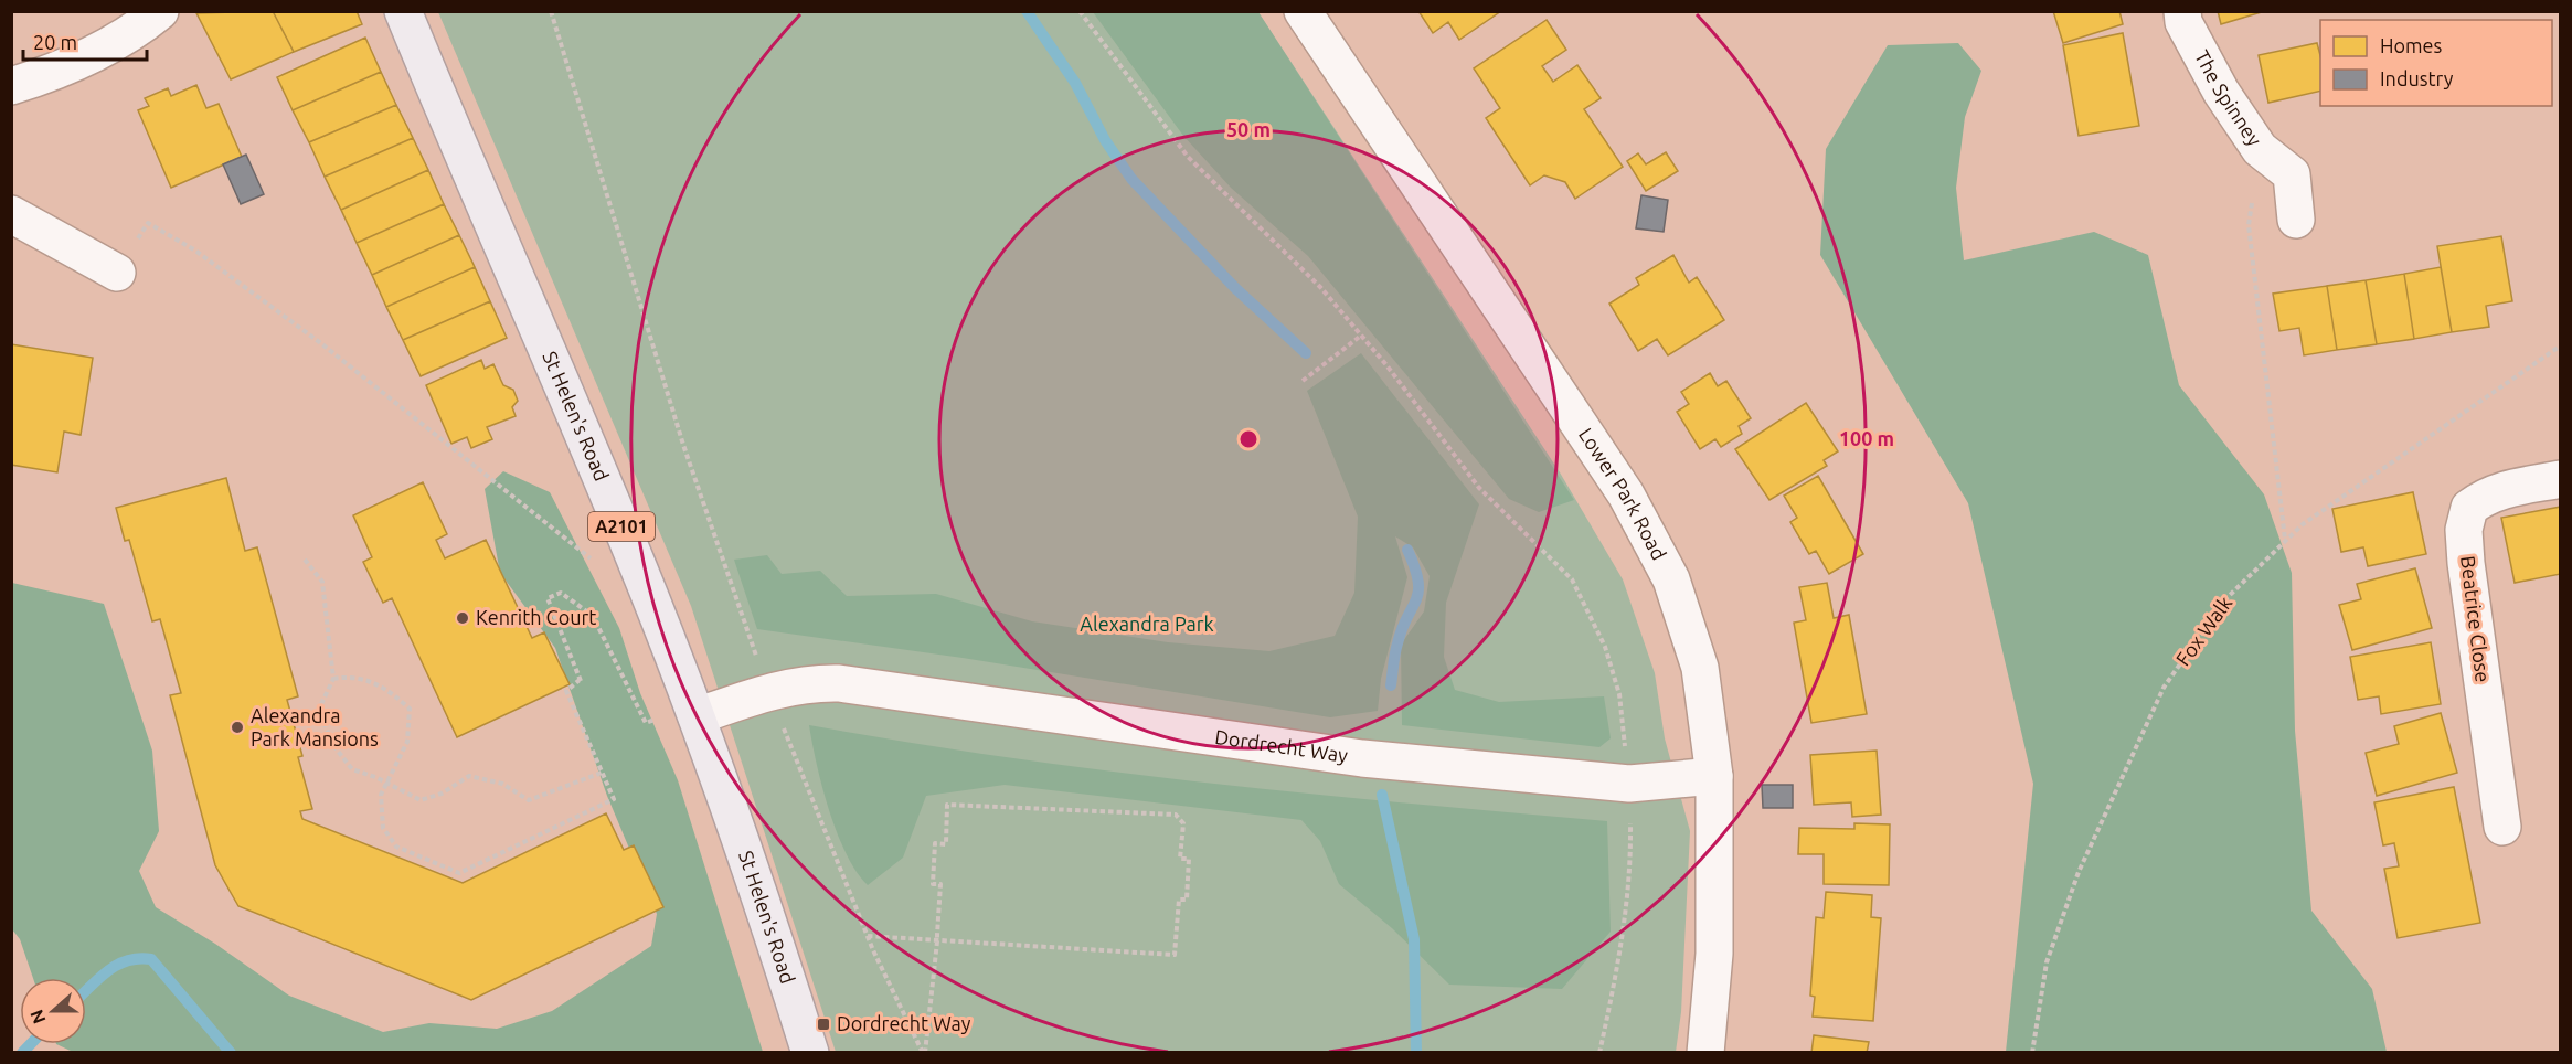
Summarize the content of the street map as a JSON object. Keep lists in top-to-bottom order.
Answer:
{
  "streets": {
    "main road": ["St Helen's Road", "A2101"],
    "street": [
      "The Spinney",
      "Lower Park Road",
      "Beatrice Close",
      "Dordrecht Way"
    ],
    "path": ["Fox Walk"]
  },
  "crossings": [
    ["St Helen's Road", "Dordrecht Way"],
    ["Lower Park Road", "Dordrecht Way"]
  ],
  "parks": ["Alexandra Park"],
  "places": {
    "other": ["Kenrith Court", "Alexandra Park Mansions"],
    "transit": ["Dordrecht Way"]
  },
  "legend": ["Homes", "Industry"],
  "scale_bar": "20 m",
  "north": "left",
  "rings": ["50 m", "100 m"]
}
